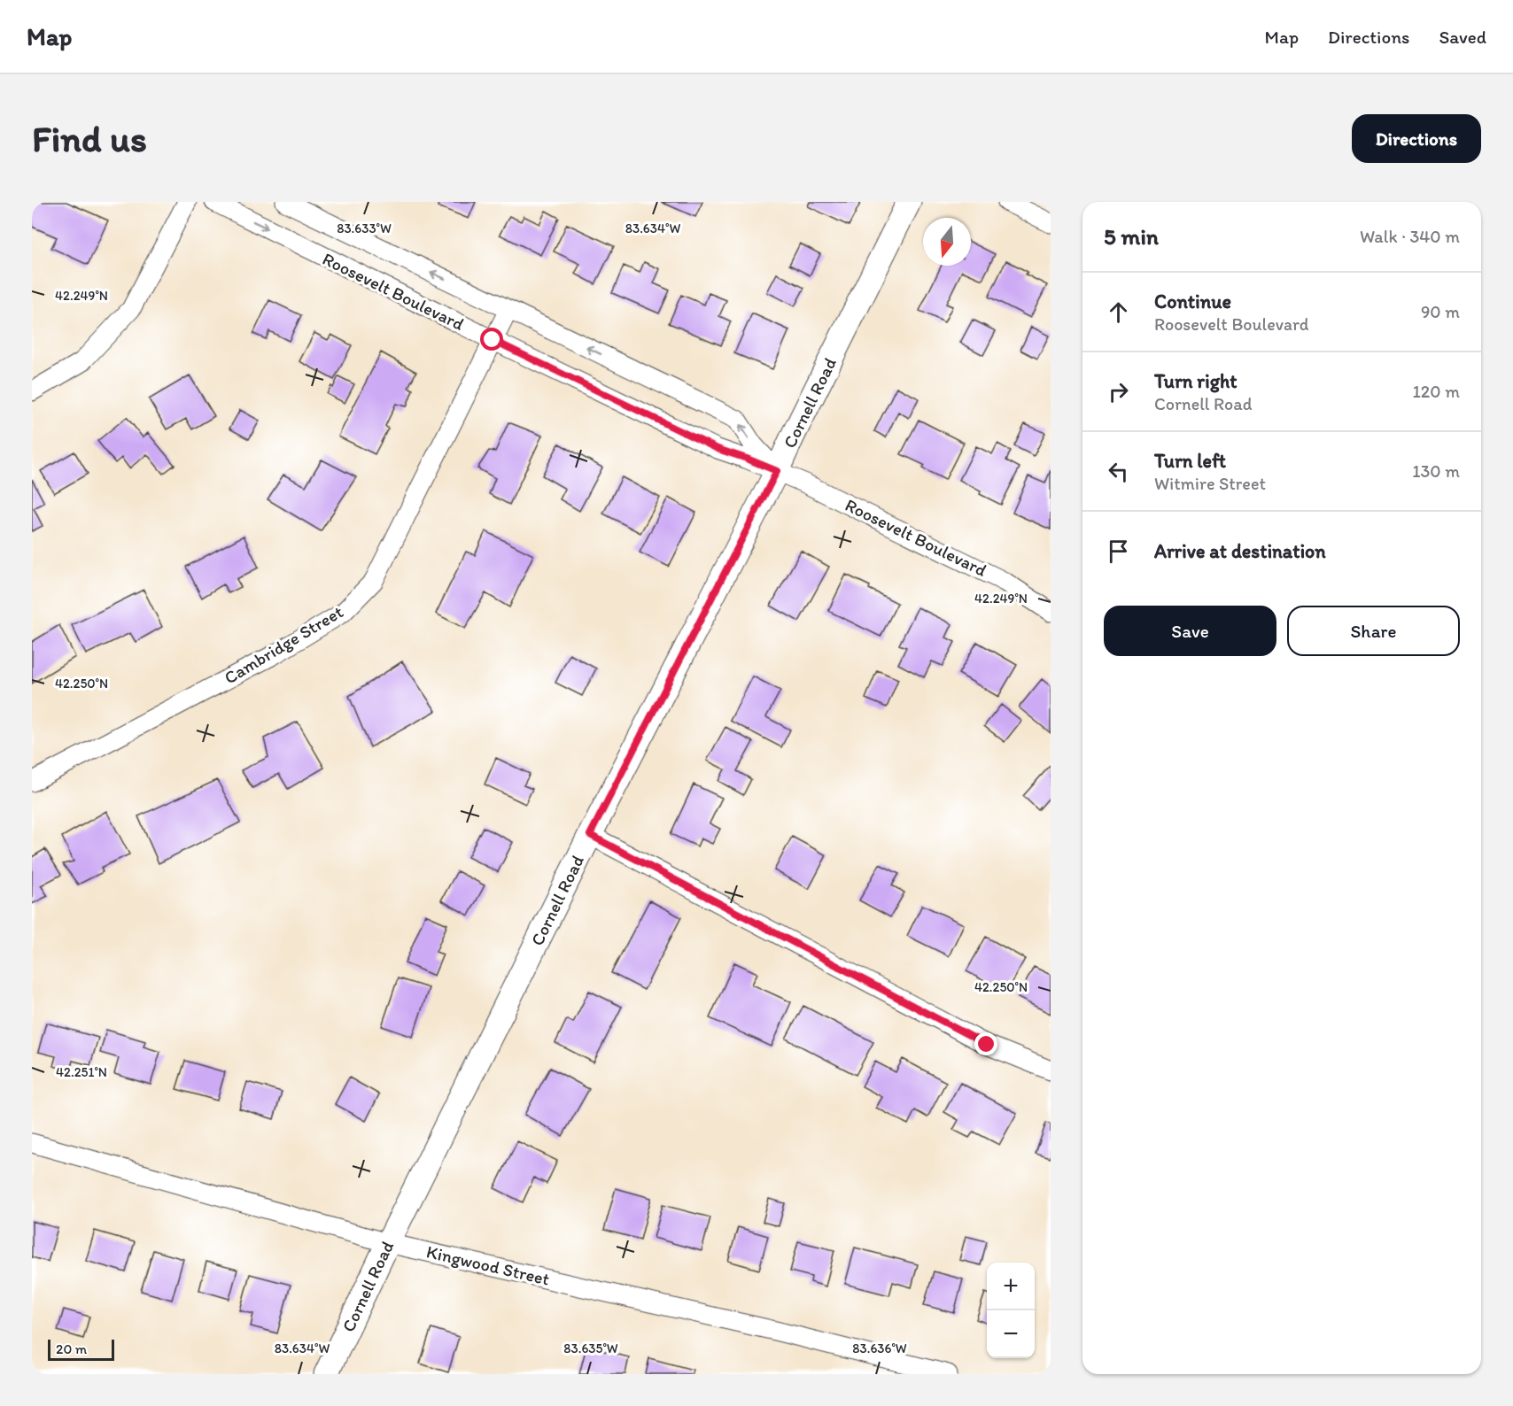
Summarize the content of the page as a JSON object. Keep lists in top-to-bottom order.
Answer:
{
  "streets": {
    "street": [
      "Roosevelt Boulevard",
      "Cornell Road",
      "Cambridge Street",
      "Kingwood Street"
    ]
  },
  "crossings": [
    ["Roosevelt Boulevard", "Cornell Road"],
    ["Roosevelt Boulevard", "Cambridge Street"],
    ["Cornell Road", "Kingwood Street"]
  ],
  "scale_bar": "20 m",
  "north": "bottom",
  "page": {
    "header": "Map",
    "nav": ["Map", "Directions", "Saved"],
    "buttons": [
      "Directions",
      ["Save", "Share"]
    ],
    "title": "Find us",
    "heading": ["5 min", "Walk · 340 m"],
    "list": [
      ["Continue", "Roosevelt Boulevard", "90 m"],
      ["Turn right", "Cornell Road", "120 m"],
      ["Turn left", "Witmire Street", "130 m"],
      "Arrive at destination"
    ],
    "map_buttons": ["+", "−"],
    "scale": "20 m"
  },
  "coordinates": [
    "83.633°W",
    "83.634°W",
    "42.249°N",
    "42.250°N",
    "42.251°N",
    "83.635°W",
    "83.636°W"
  ]
}
